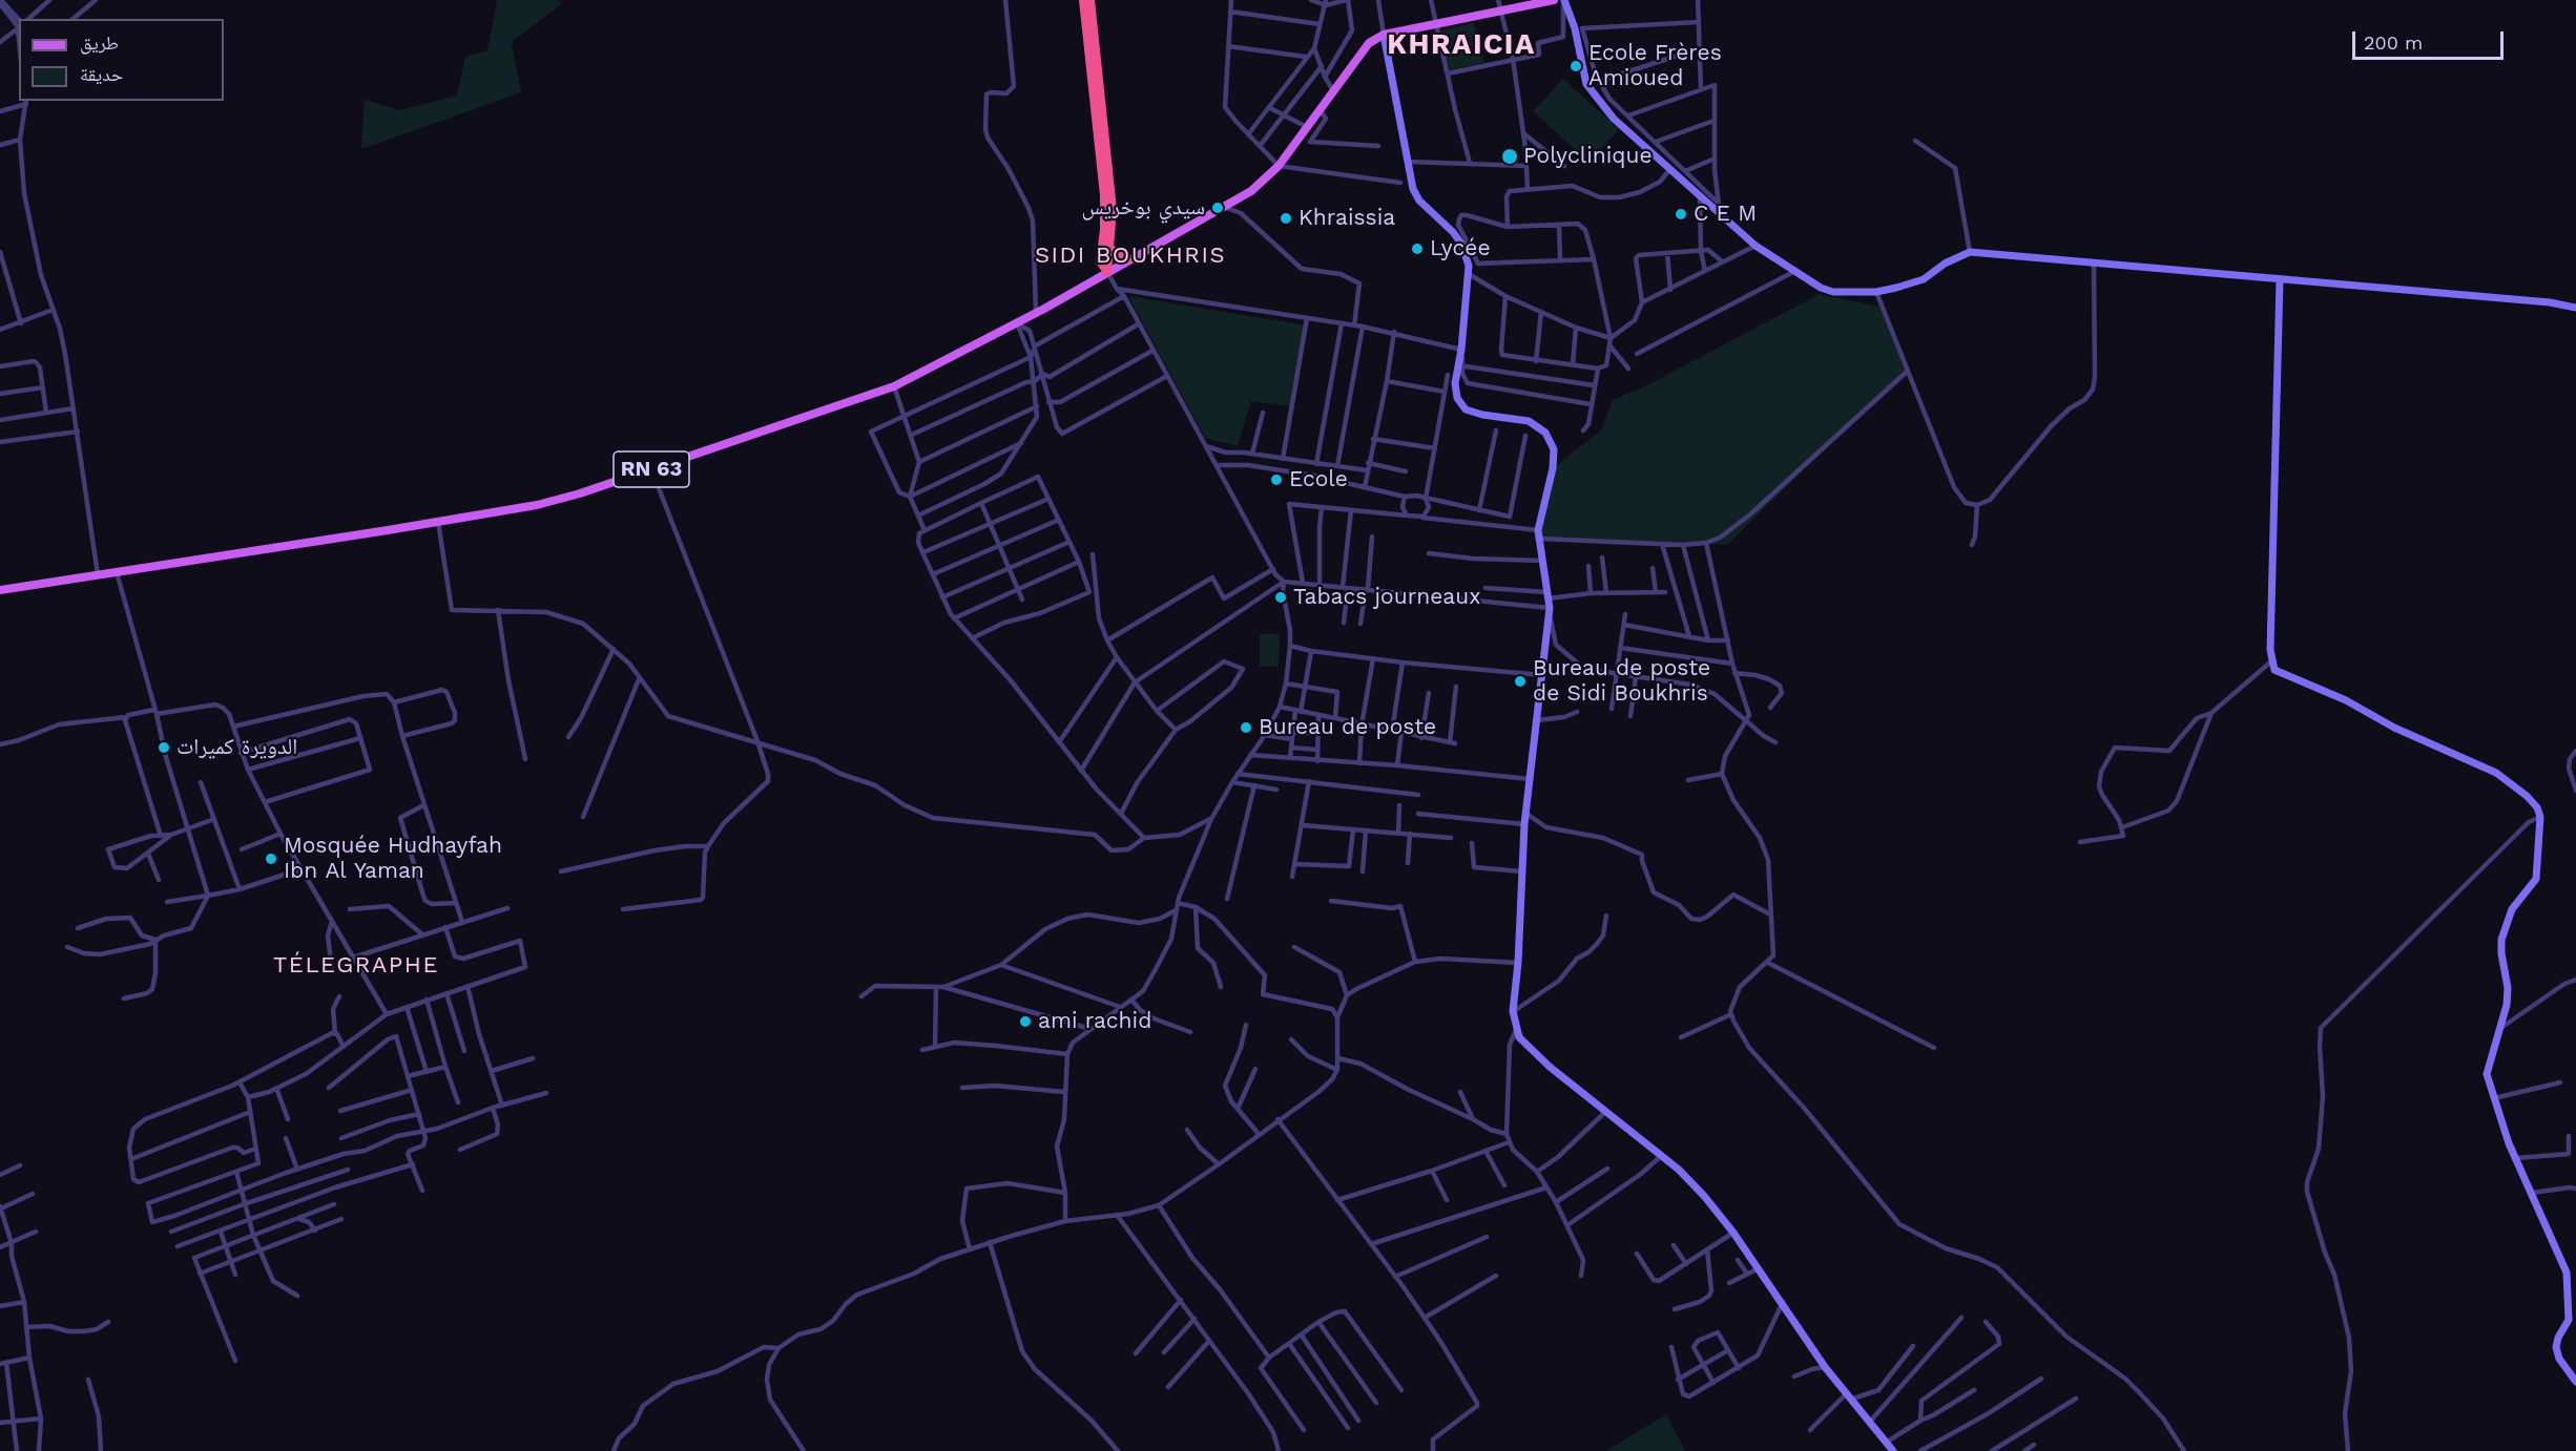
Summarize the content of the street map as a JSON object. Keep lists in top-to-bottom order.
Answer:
{
  "streets": {
    "main road": ["RN 63"]
  },
  "districts": ["KHRAICIA", "SIDI BOUKHRIS", "TÉLEGRAPHE"],
  "places": [
    "Ecole Frères Amioued",
    "Polyclinique",
    "سيدي بوخريس",
    "C E M",
    "Khraissia",
    "Lycée",
    "Ecole",
    "Tabacs journeaux",
    "Bureau de poste de Sidi Boukhris",
    "Bureau de poste",
    "الدويرة كميرات",
    "Mosquée Hudhayfah Ibn Al Yaman",
    "ami rachid"
  ],
  "legend": ["طريق", "حديقة"],
  "scale_bar": "200 m"
}
